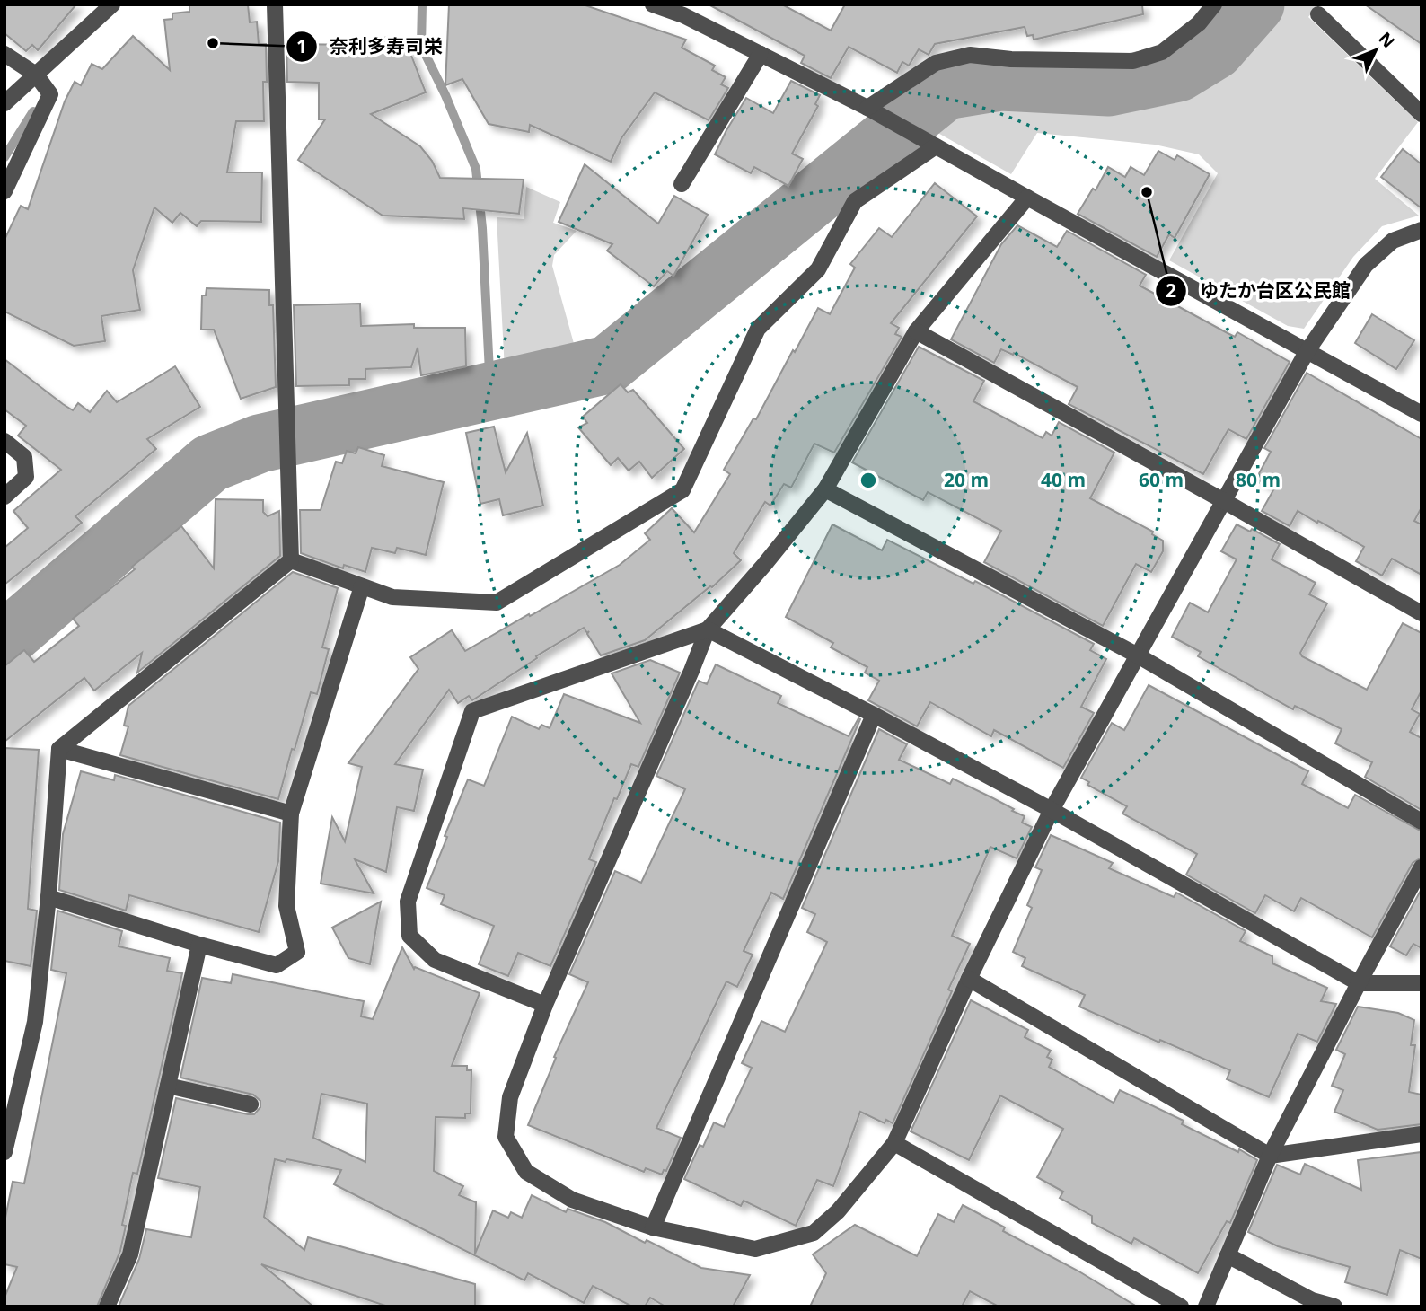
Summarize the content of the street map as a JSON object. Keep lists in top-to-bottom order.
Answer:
{
  "places": ["奈利多寿司栄", "ゆたか台区公民館"],
  "north": "top right",
  "rings": [
    "20 m",
    "40 m",
    "60 m",
    "80 m"
  ]
}
